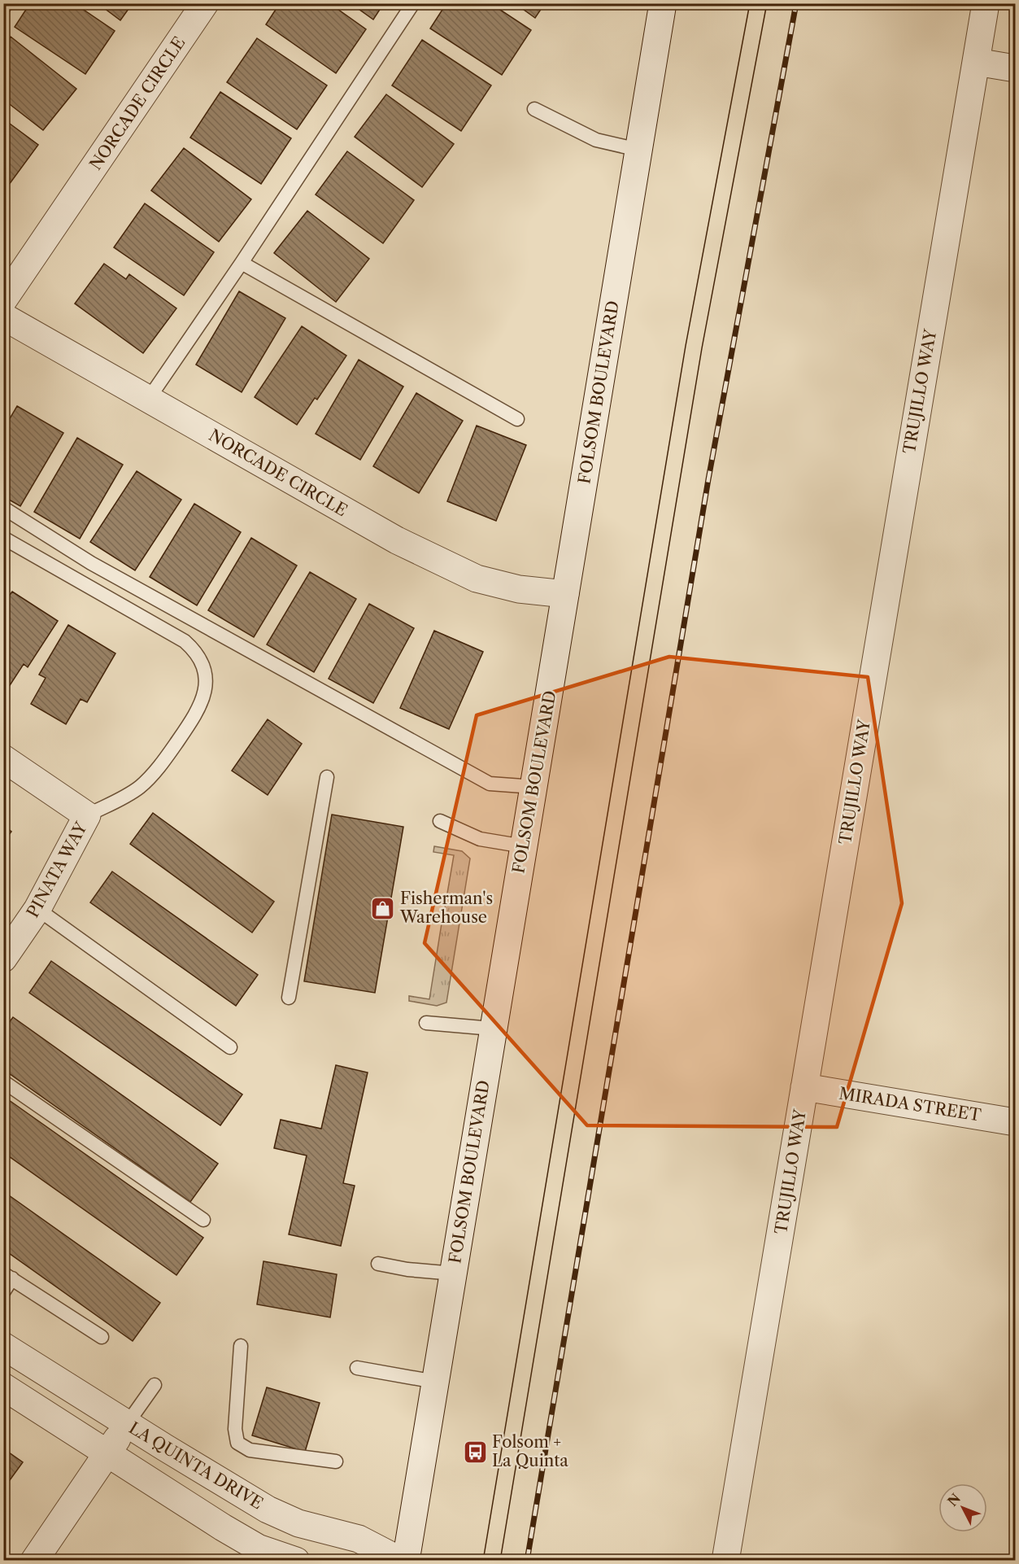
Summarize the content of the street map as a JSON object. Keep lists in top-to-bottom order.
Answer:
{
  "streets": {
    "street": [
      "NORCADE CIRCLE",
      "TRUJILLO WAY",
      "FOLSOM BOULEVARD",
      "PINATA WAY",
      "MIRADA STREET",
      "LA QUINTA DRIVE"
    ]
  },
  "crossings": [
    ["NORCADE CIRCLE", "FOLSOM BOULEVARD"],
    ["TRUJILLO WAY", "MIRADA STREET"]
  ],
  "places": {
    "shop": ["Fisherman's Warehouse"],
    "bus stop": ["Folsom + La Quinta"]
  },
  "north": "top left"
}
